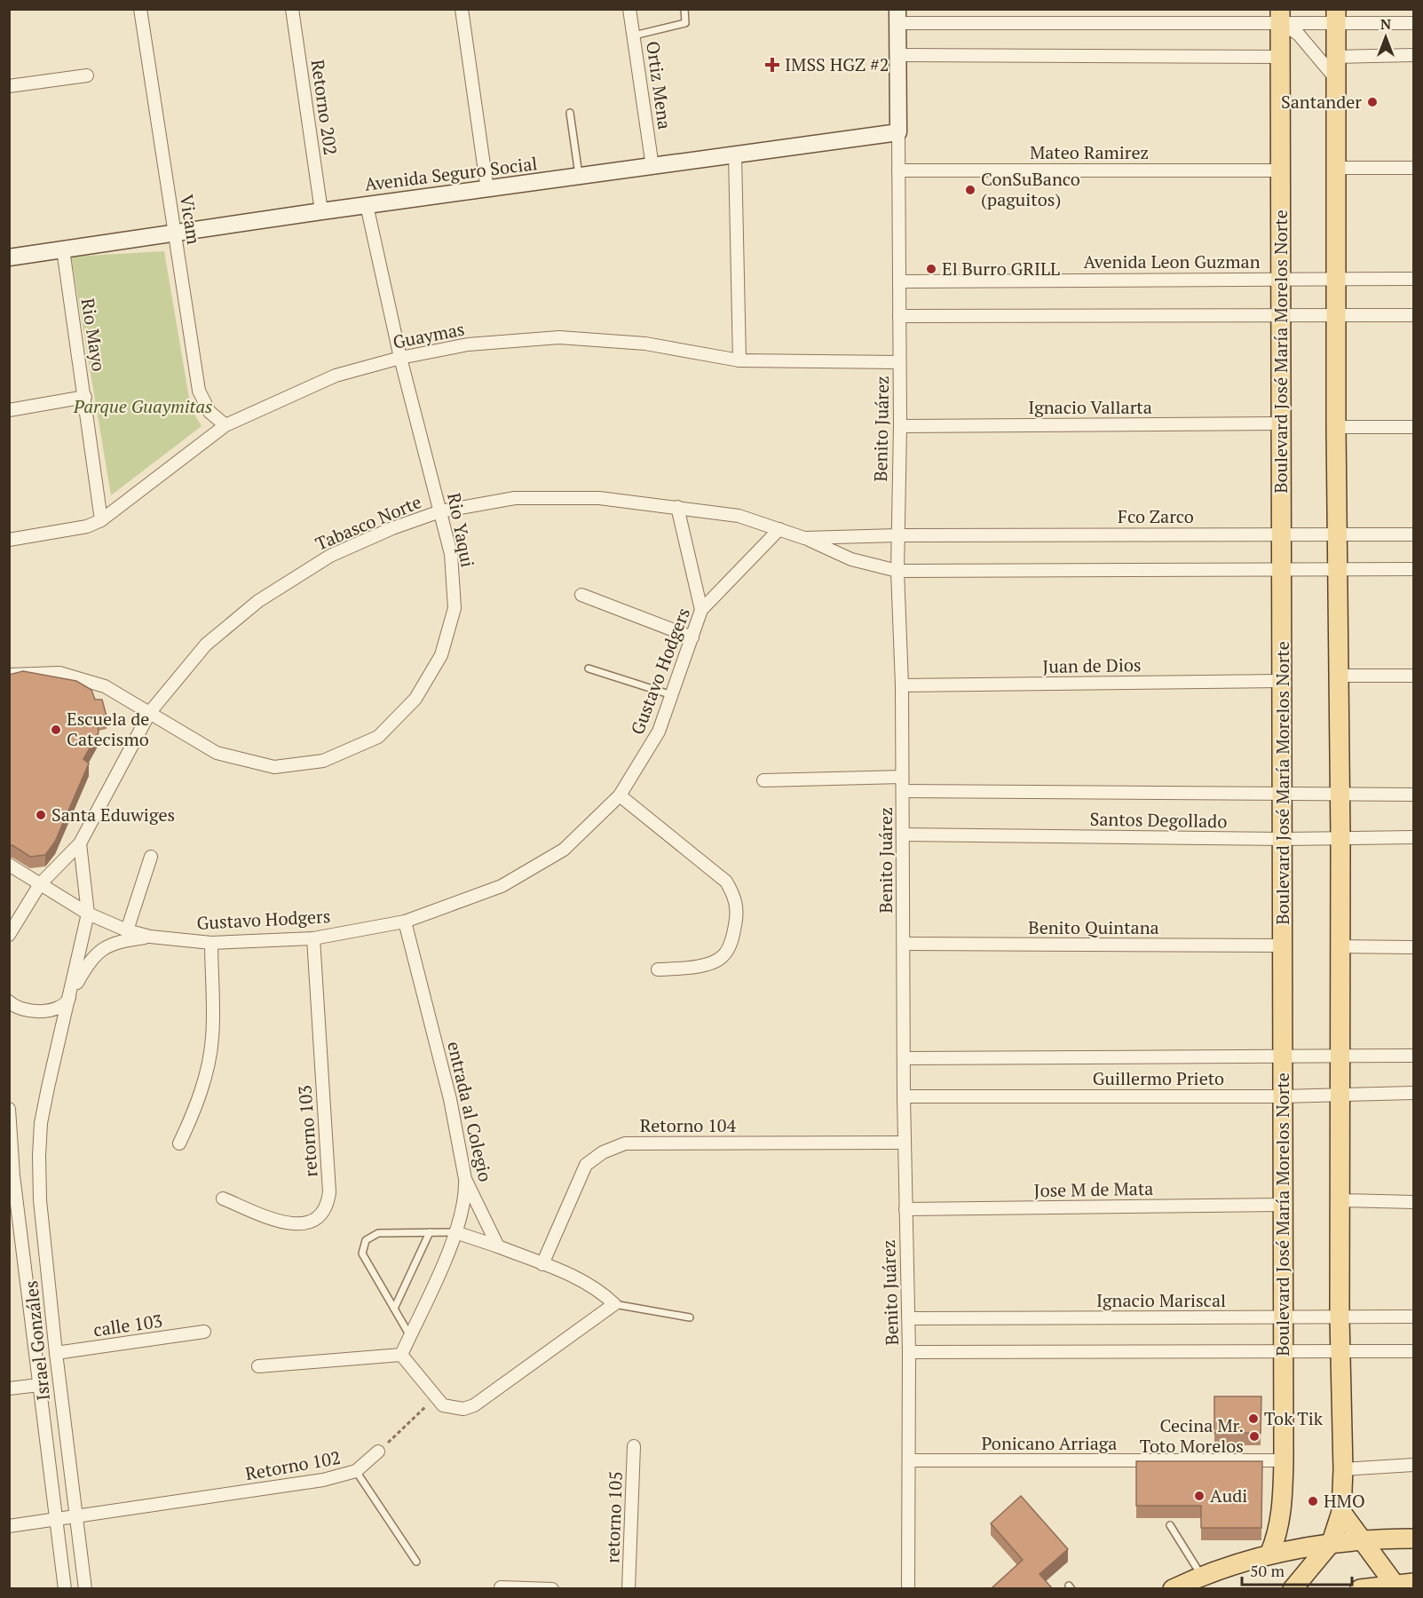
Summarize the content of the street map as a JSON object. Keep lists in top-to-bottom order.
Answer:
{
  "streets": {
    "main road": ["Boulevard José María Morelos Norte"],
    "street": [
      "Ortiz Mena",
      "Retorno 202",
      "Mateo Ramirez",
      "Avenida Seguro Social",
      "Vicam",
      "Avenida Leon Guzman",
      "Rio Mayo",
      "Guaymas",
      "Ignacio Vallarta",
      "Benito Juárez",
      "Fco Zarco",
      "Tabasco Norte",
      "Rio Yaqui",
      "Juan de Dios",
      "Gustavo Hodgers",
      "Santos Degollado",
      "Benito Quintana",
      "Guillermo Prieto",
      "entrada al Colegio",
      "Retorno 104",
      "retorno 103",
      "Jose M de Mata",
      "Ignacio Mariscal",
      "calle 103",
      "Israel Gonzáles",
      "Ponicano Arriaga",
      "Retorno 102",
      "retorno 105"
    ]
  },
  "crossings": [
    ["Ortiz Mena", "Avenida Seguro Social"],
    ["Retorno 202", "Avenida Seguro Social"],
    ["Mateo Ramirez", "Boulevard José María Morelos Norte"],
    ["Mateo Ramirez", "Benito Juárez"],
    ["Avenida Seguro Social", "Vicam"],
    ["Avenida Seguro Social", "Rio Mayo"],
    ["Avenida Seguro Social", "Benito Juárez"],
    ["Avenida Seguro Social", "Rio Yaqui"],
    ["Vicam", "Guaymas"],
    ["Avenida Leon Guzman", "Boulevard José María Morelos Norte"],
    ["Avenida Leon Guzman", "Benito Juárez"],
    ["Rio Mayo", "Guaymas"],
    ["Guaymas", "Benito Juárez"],
    ["Guaymas", "Rio Yaqui"],
    ["Boulevard José María Morelos Norte", "Ignacio Vallarta"],
    ["Boulevard José María Morelos Norte", "Fco Zarco"],
    ["Boulevard José María Morelos Norte", "Juan de Dios"],
    ["Boulevard José María Morelos Norte", "Santos Degollado"],
    ["Boulevard José María Morelos Norte", "Benito Quintana"],
    ["Boulevard José María Morelos Norte", "Guillermo Prieto"],
    ["Boulevard José María Morelos Norte", "Jose M de Mata"],
    ["Boulevard José María Morelos Norte", "Ignacio Mariscal"],
    ["Boulevard José María Morelos Norte", "Ponicano Arriaga"],
    ["Ignacio Vallarta", "Benito Juárez"],
    ["Benito Juárez", "Fco Zarco"],
    ["Benito Juárez", "Tabasco Norte"],
    ["Benito Juárez", "Juan de Dios"],
    ["Benito Juárez", "Santos Degollado"],
    ["Benito Juárez", "Benito Quintana"],
    ["Benito Juárez", "Guillermo Prieto"],
    ["Benito Juárez", "Retorno 104"],
    ["Benito Juárez", "Jose M de Mata"],
    ["Benito Juárez", "Ignacio Mariscal"],
    ["Benito Juárez", "Ponicano Arriaga"],
    ["Fco Zarco", "Tabasco Norte"],
    ["Tabasco Norte", "Rio Yaqui"],
    ["Tabasco Norte", "Gustavo Hodgers"],
    ["Gustavo Hodgers", "entrada al Colegio"],
    ["Gustavo Hodgers", "retorno 103"],
    ["calle 103", "Israel Gonzáles"],
    ["Israel Gonzáles", "Retorno 102"]
  ],
  "parks": ["Parque Guaymitas"],
  "places": {
    "health": ["IMSS HGZ #2"],
    "other": [
      "Santander",
      "ConSuBanco (paguitos)",
      "El Burro GRILL",
      "Escuela de Catecismo",
      "Santa Eduwiges",
      "Tok Tik",
      "Cecina Mr. Toto Morelos",
      "Audi",
      "HMO"
    ]
  },
  "scale_bar": "50 m",
  "north": "top"
}
